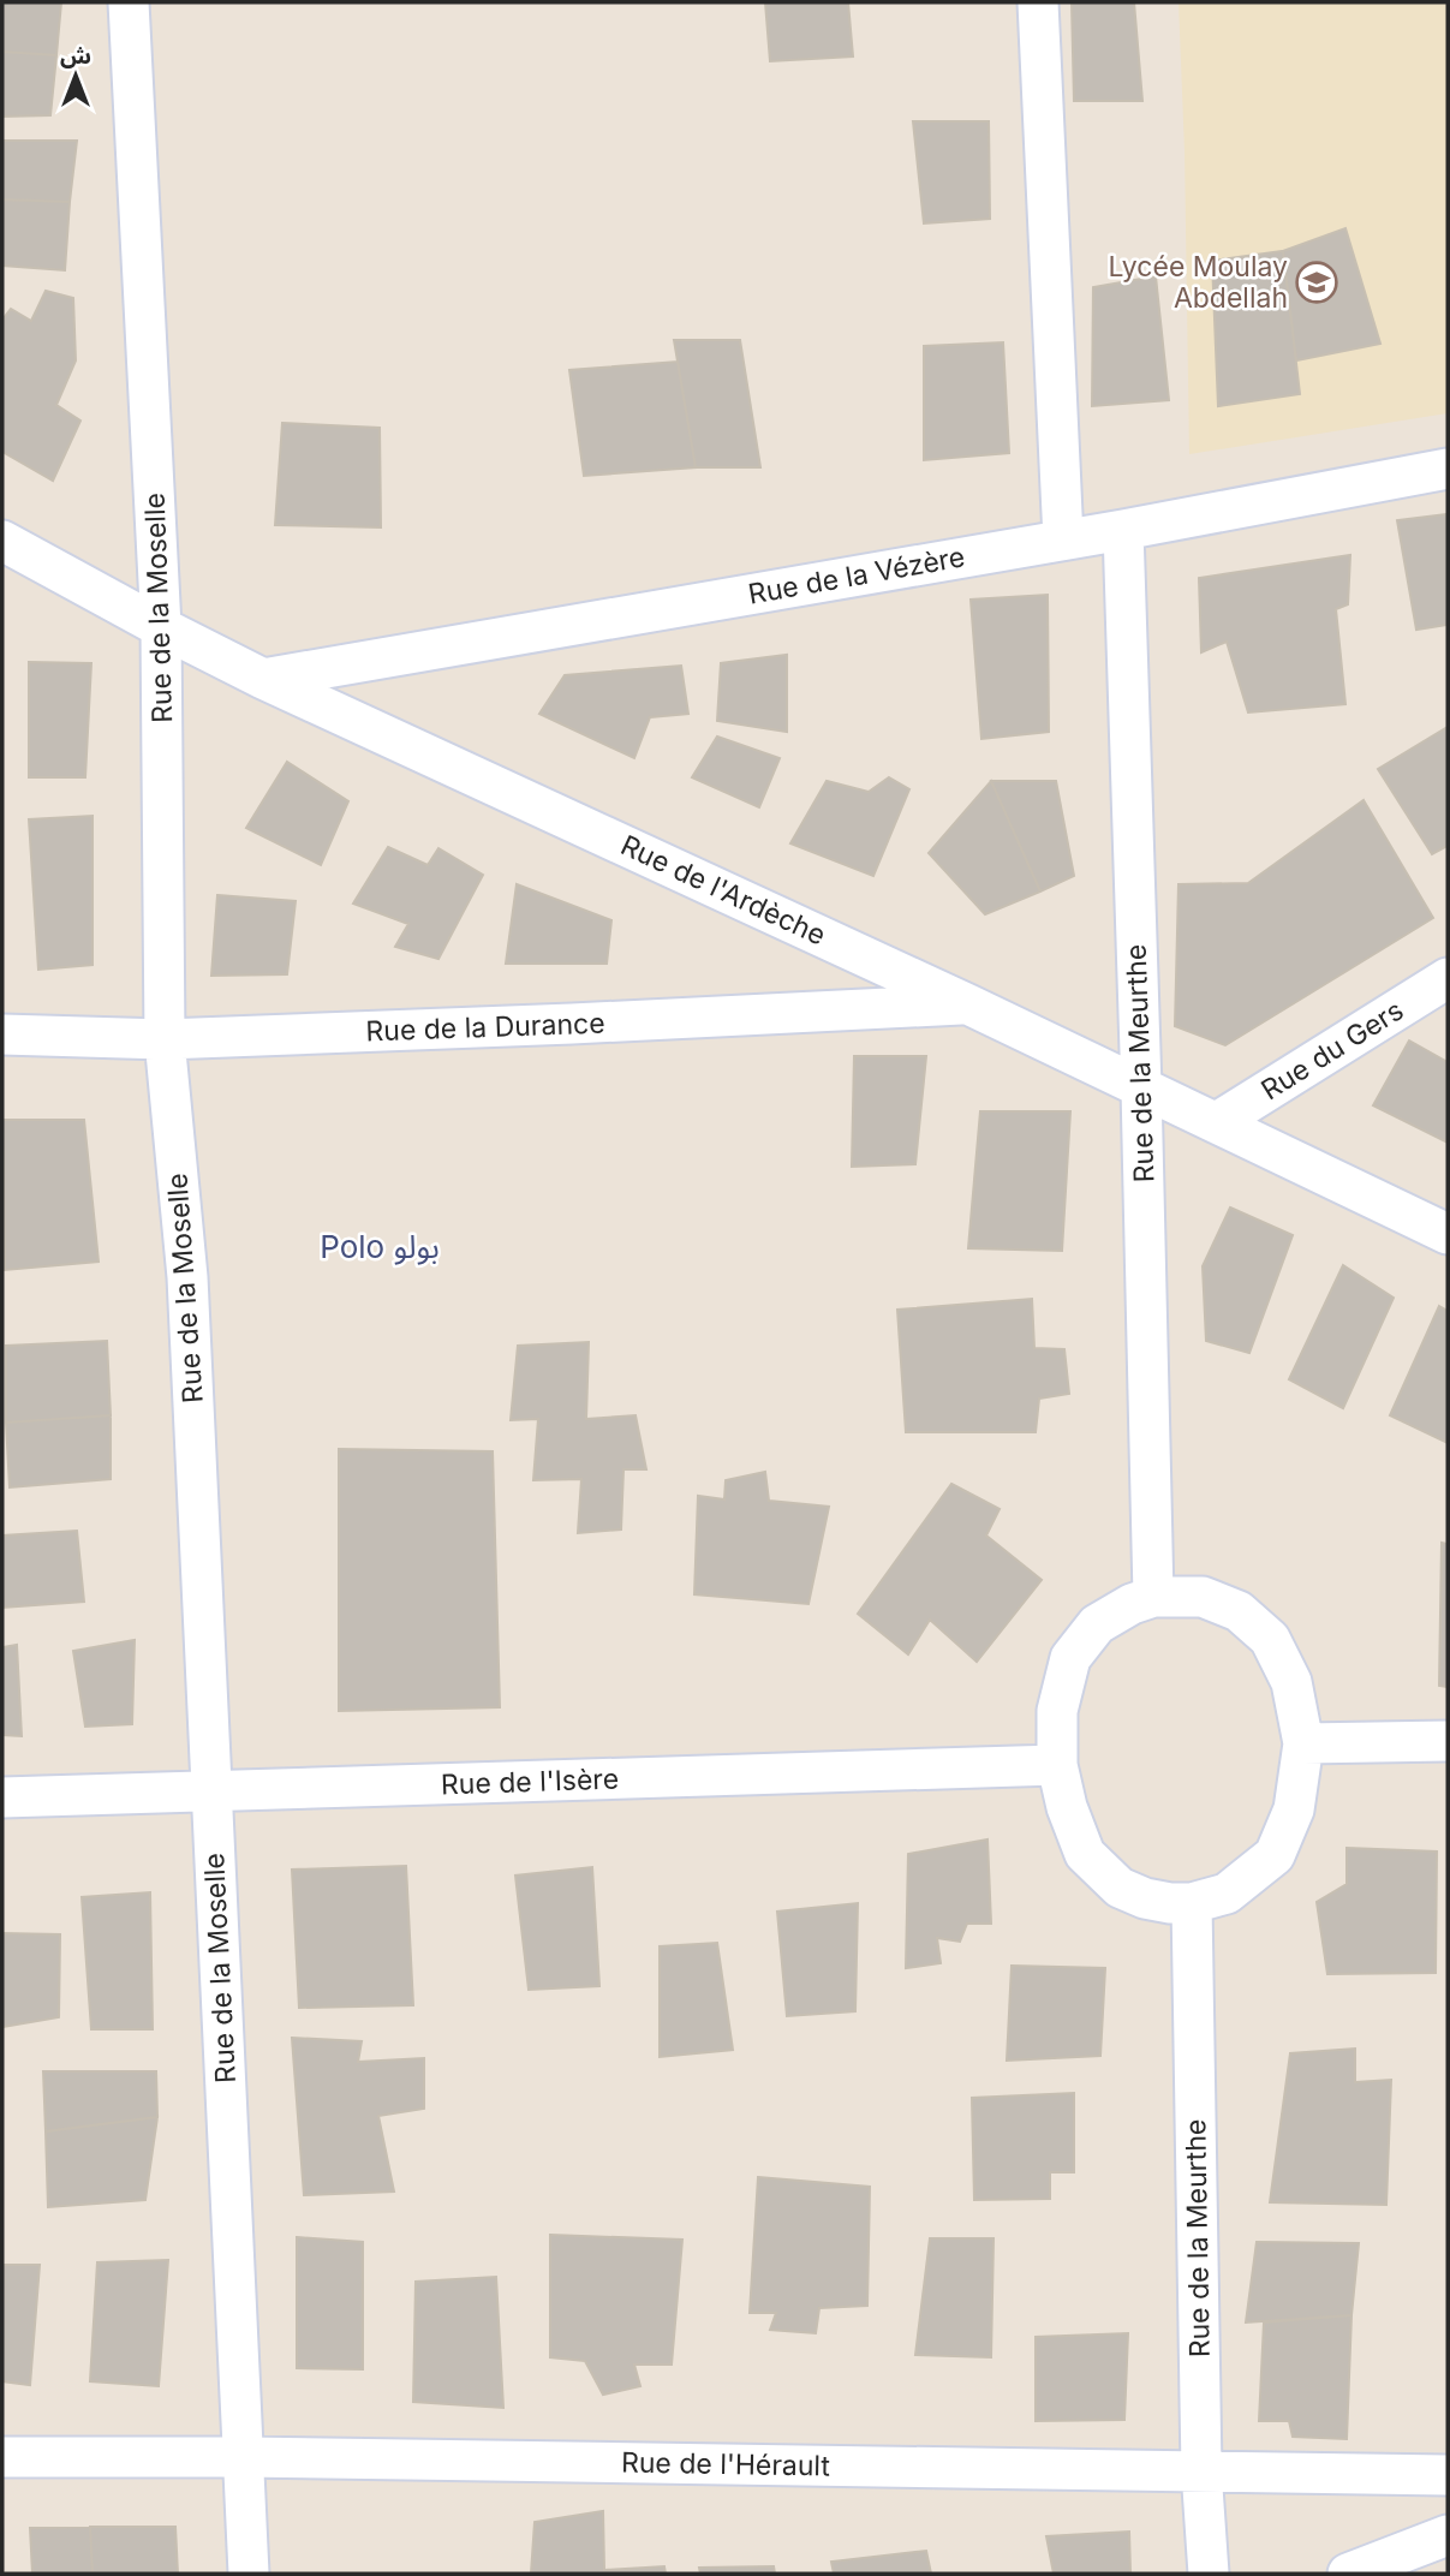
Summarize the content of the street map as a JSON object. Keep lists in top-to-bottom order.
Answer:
{
  "streets": {
    "street": [
      "Rue de la Vézère",
      "Rue de la Moselle",
      "Rue de l'Ardèche",
      "Rue de la Durance",
      "Rue du Gers",
      "Rue de la Meurthe",
      "Rue de l'Isère",
      "Rue de l'Hérault"
    ]
  },
  "crossings": [
    ["Rue de la Vézère", "Rue de l'Ardèche"],
    ["Rue de la Vézère", "Rue de la Meurthe"],
    ["Rue de la Moselle", "Rue de l'Ardèche"],
    ["Rue de la Moselle", "Rue de la Durance"],
    ["Rue de la Moselle", "Rue de l'Isère"],
    ["Rue de la Moselle", "Rue de l'Hérault"],
    ["Rue de l'Ardèche", "Rue de la Durance"],
    ["Rue de l'Ardèche", "Rue du Gers"],
    ["Rue de l'Ardèche", "Rue de la Meurthe"],
    ["Rue de la Meurthe", "Rue de l'Isère"],
    ["Rue de la Meurthe", "Rue de l'Hérault"]
  ],
  "districts": ["Polo بولو"],
  "places": {
    "school or university": ["Lycée Moulay Abdellah"]
  },
  "north": "top"
}
